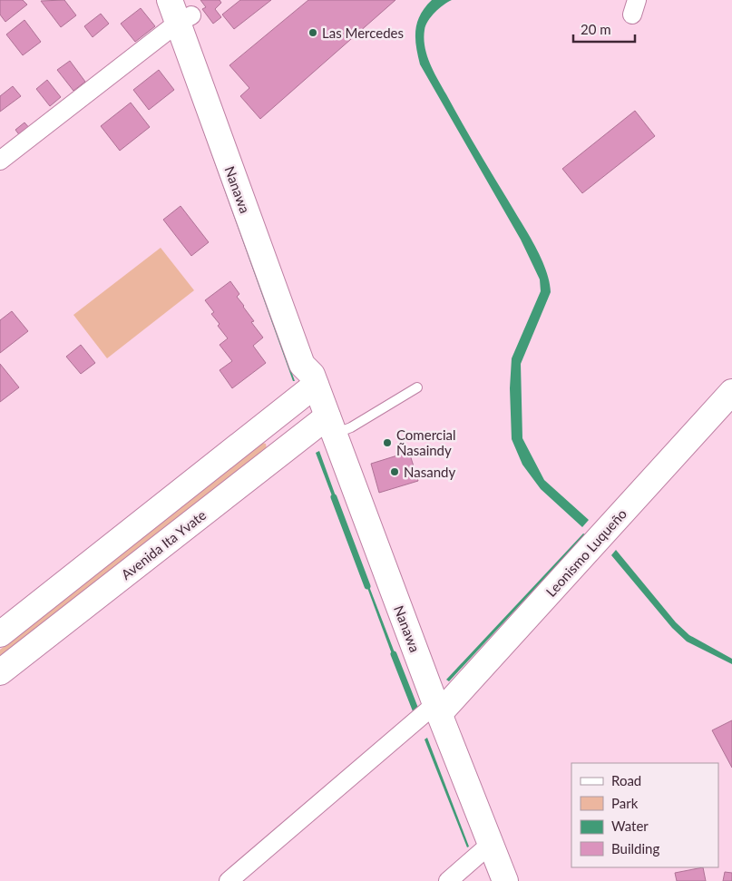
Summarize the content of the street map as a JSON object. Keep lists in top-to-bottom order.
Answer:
{
  "streets": {
    "street": ["Nanawa", "Avenida Ita Yvate", "Leonismo Luqueño"]
  },
  "crossings": [
    ["Nanawa", "Avenida Ita Yvate"],
    ["Nanawa", "Leonismo Luqueño"]
  ],
  "places": ["Las Mercedes", "Comercial Ñasaindy", "Nasandy"],
  "legend": [
    "Road",
    "Park",
    "Water",
    "Building"
  ],
  "scale_bar": "20 m"
}
